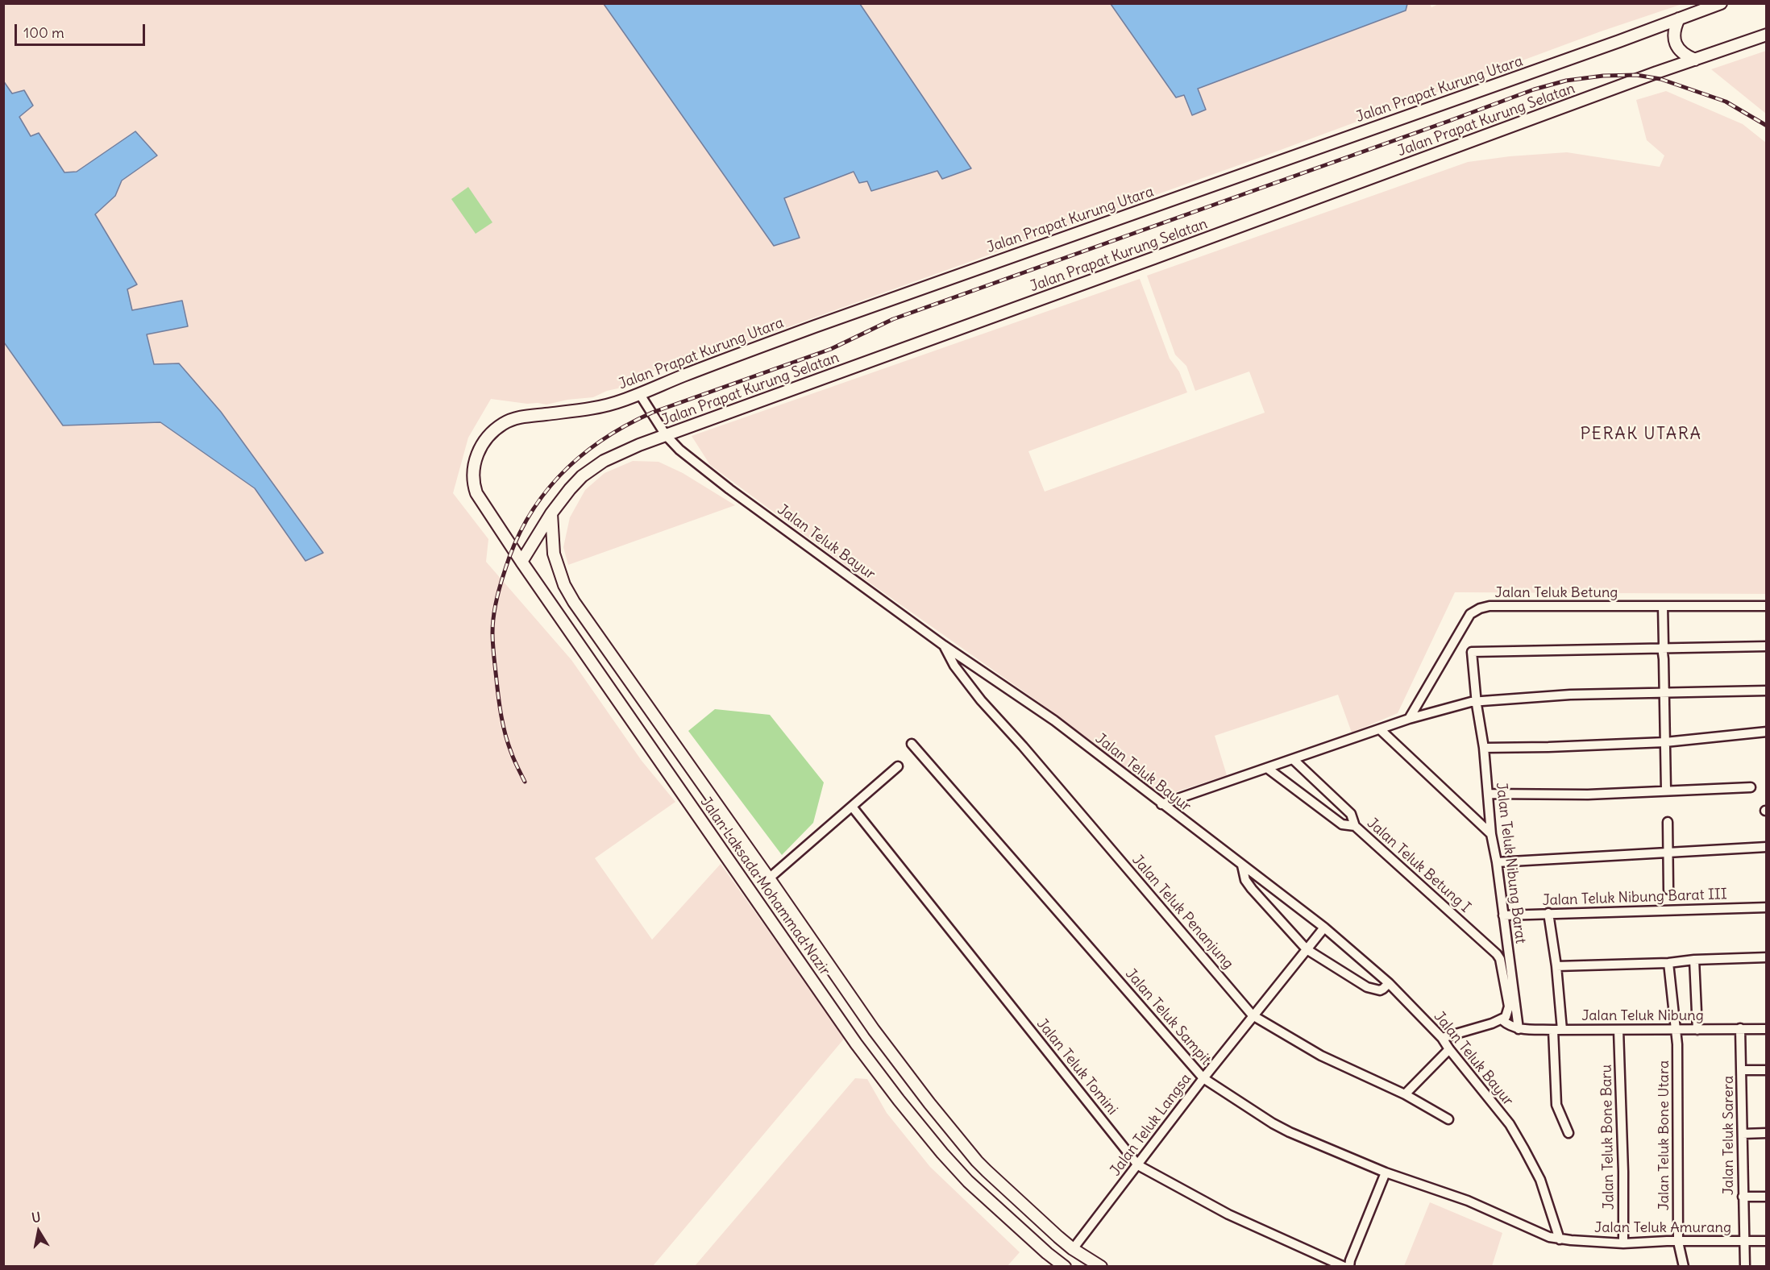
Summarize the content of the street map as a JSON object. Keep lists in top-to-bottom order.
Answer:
{
  "streets": {
    "street": [
      "Jalan Prapat Kurung Utara",
      "Jalan Prapat Kurung Selatan",
      "Jalan Teluk Bayur",
      "Jalan Teluk Betung",
      "Jalan Teluk Nibung Barat",
      "Jalan Teluk Betung I",
      "Jalan Laksada Mohammad Nazir",
      "Jalan Teluk Nibung Barat III",
      "Jalan Teluk Penanjung",
      "Jalan Teluk Nibung",
      "Jalan Teluk Sampit",
      "Jalan Teluk Tomini",
      "Jalan Teluk Langsa",
      "Jalan Teluk Bone Utara",
      "Jalan Teluk Sarera",
      "Jalan Teluk Bone Baru",
      "Jalan Teluk Amurang"
    ]
  },
  "crossings": [
    ["Jalan Prapat Kurung Utara", "Jalan Teluk Bayur"],
    ["Jalan Prapat Kurung Utara", "Jalan Laksada Mohammad Nazir"],
    ["Jalan Prapat Kurung Selatan", "Jalan Teluk Bayur"],
    ["Jalan Prapat Kurung Selatan", "Jalan Laksada Mohammad Nazir"],
    ["Jalan Teluk Bayur", "Jalan Teluk Penanjung"],
    ["Jalan Teluk Bayur", "Jalan Teluk Sampit"],
    ["Jalan Teluk Bayur", "Jalan Teluk Langsa"],
    ["Jalan Teluk Bayur", "Jalan Teluk Amurang"],
    ["Jalan Teluk Nibung Barat", "Jalan Teluk Nibung Barat III"],
    ["Jalan Teluk Nibung Barat", "Jalan Teluk Nibung"],
    ["Jalan Laksada Mohammad Nazir", "Jalan Teluk Langsa"],
    ["Jalan Teluk Penanjung", "Jalan Teluk Langsa"],
    ["Jalan Teluk Nibung", "Jalan Teluk Bone Utara"],
    ["Jalan Teluk Nibung", "Jalan Teluk Sarera"],
    ["Jalan Teluk Nibung", "Jalan Teluk Bone Baru"],
    ["Jalan Teluk Sampit", "Jalan Teluk Langsa"],
    ["Jalan Teluk Sampit", "Jalan Teluk Amurang"],
    ["Jalan Teluk Tomini", "Jalan Teluk Langsa"],
    ["Jalan Teluk Bone Utara", "Jalan Teluk Amurang"],
    ["Jalan Teluk Sarera", "Jalan Teluk Amurang"],
    ["Jalan Teluk Bone Baru", "Jalan Teluk Amurang"]
  ],
  "districts": ["PERAK UTARA"],
  "scale_bar": "100 m",
  "north": "top"
}
